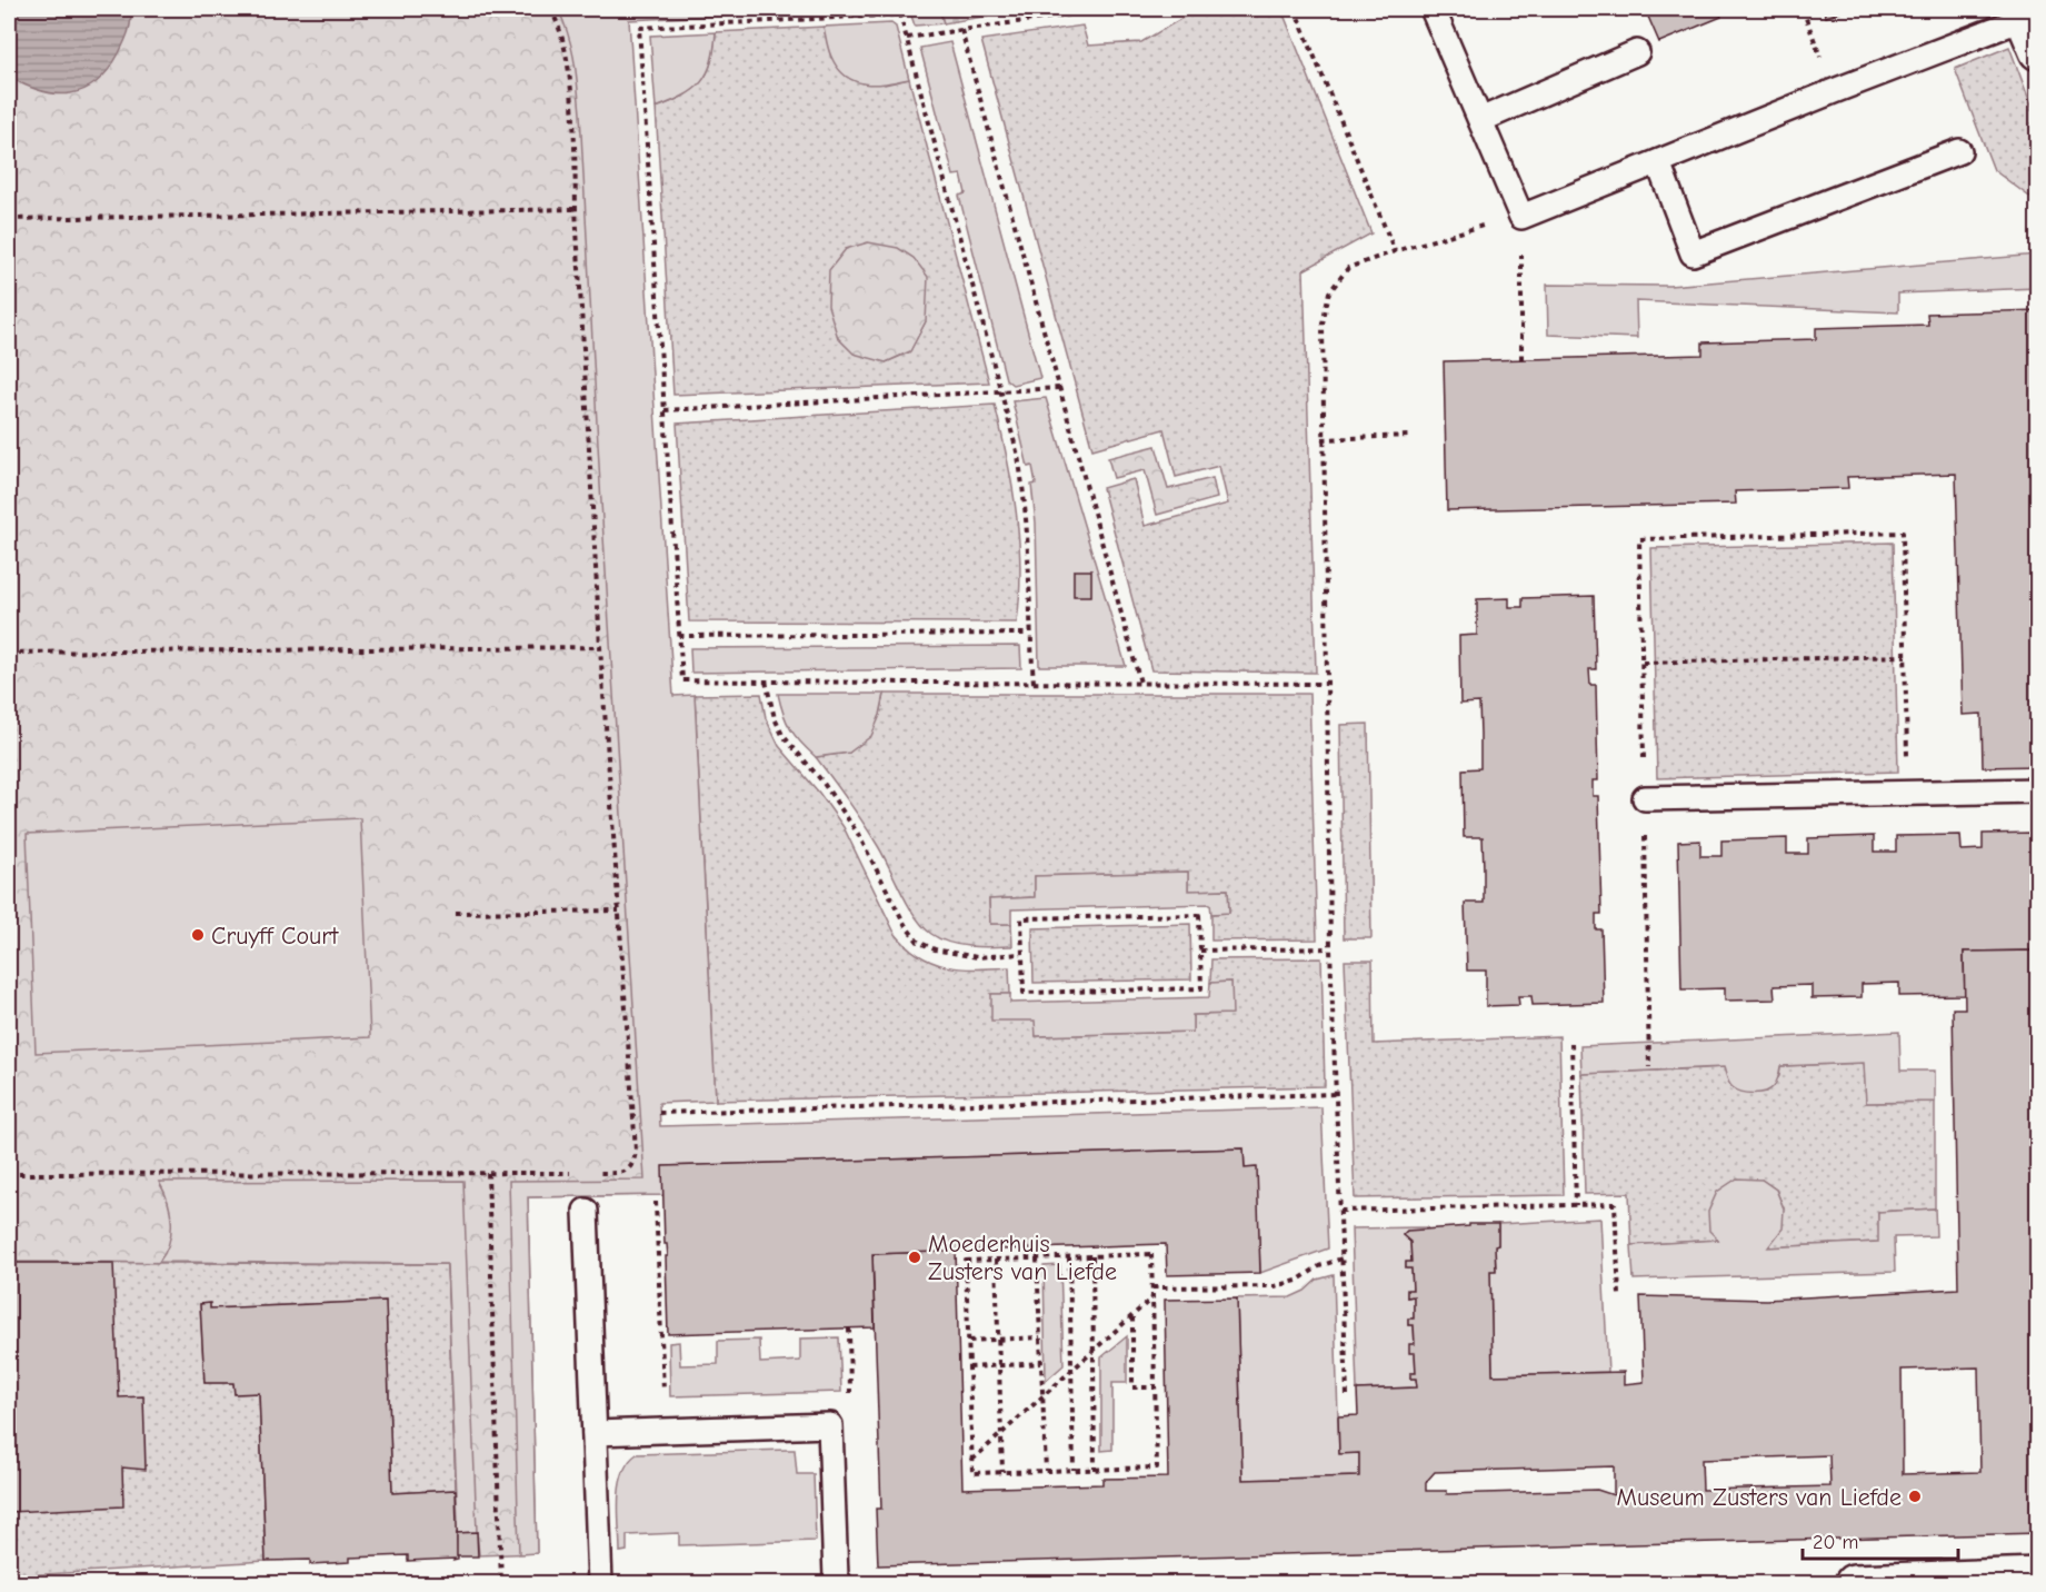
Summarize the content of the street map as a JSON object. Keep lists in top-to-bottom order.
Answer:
{
  "places": ["Cruyff Court", "Moederhuis Zusters van Liefde", "Museum Zusters van Liefde"],
  "scale_bar": "20 m"
}
